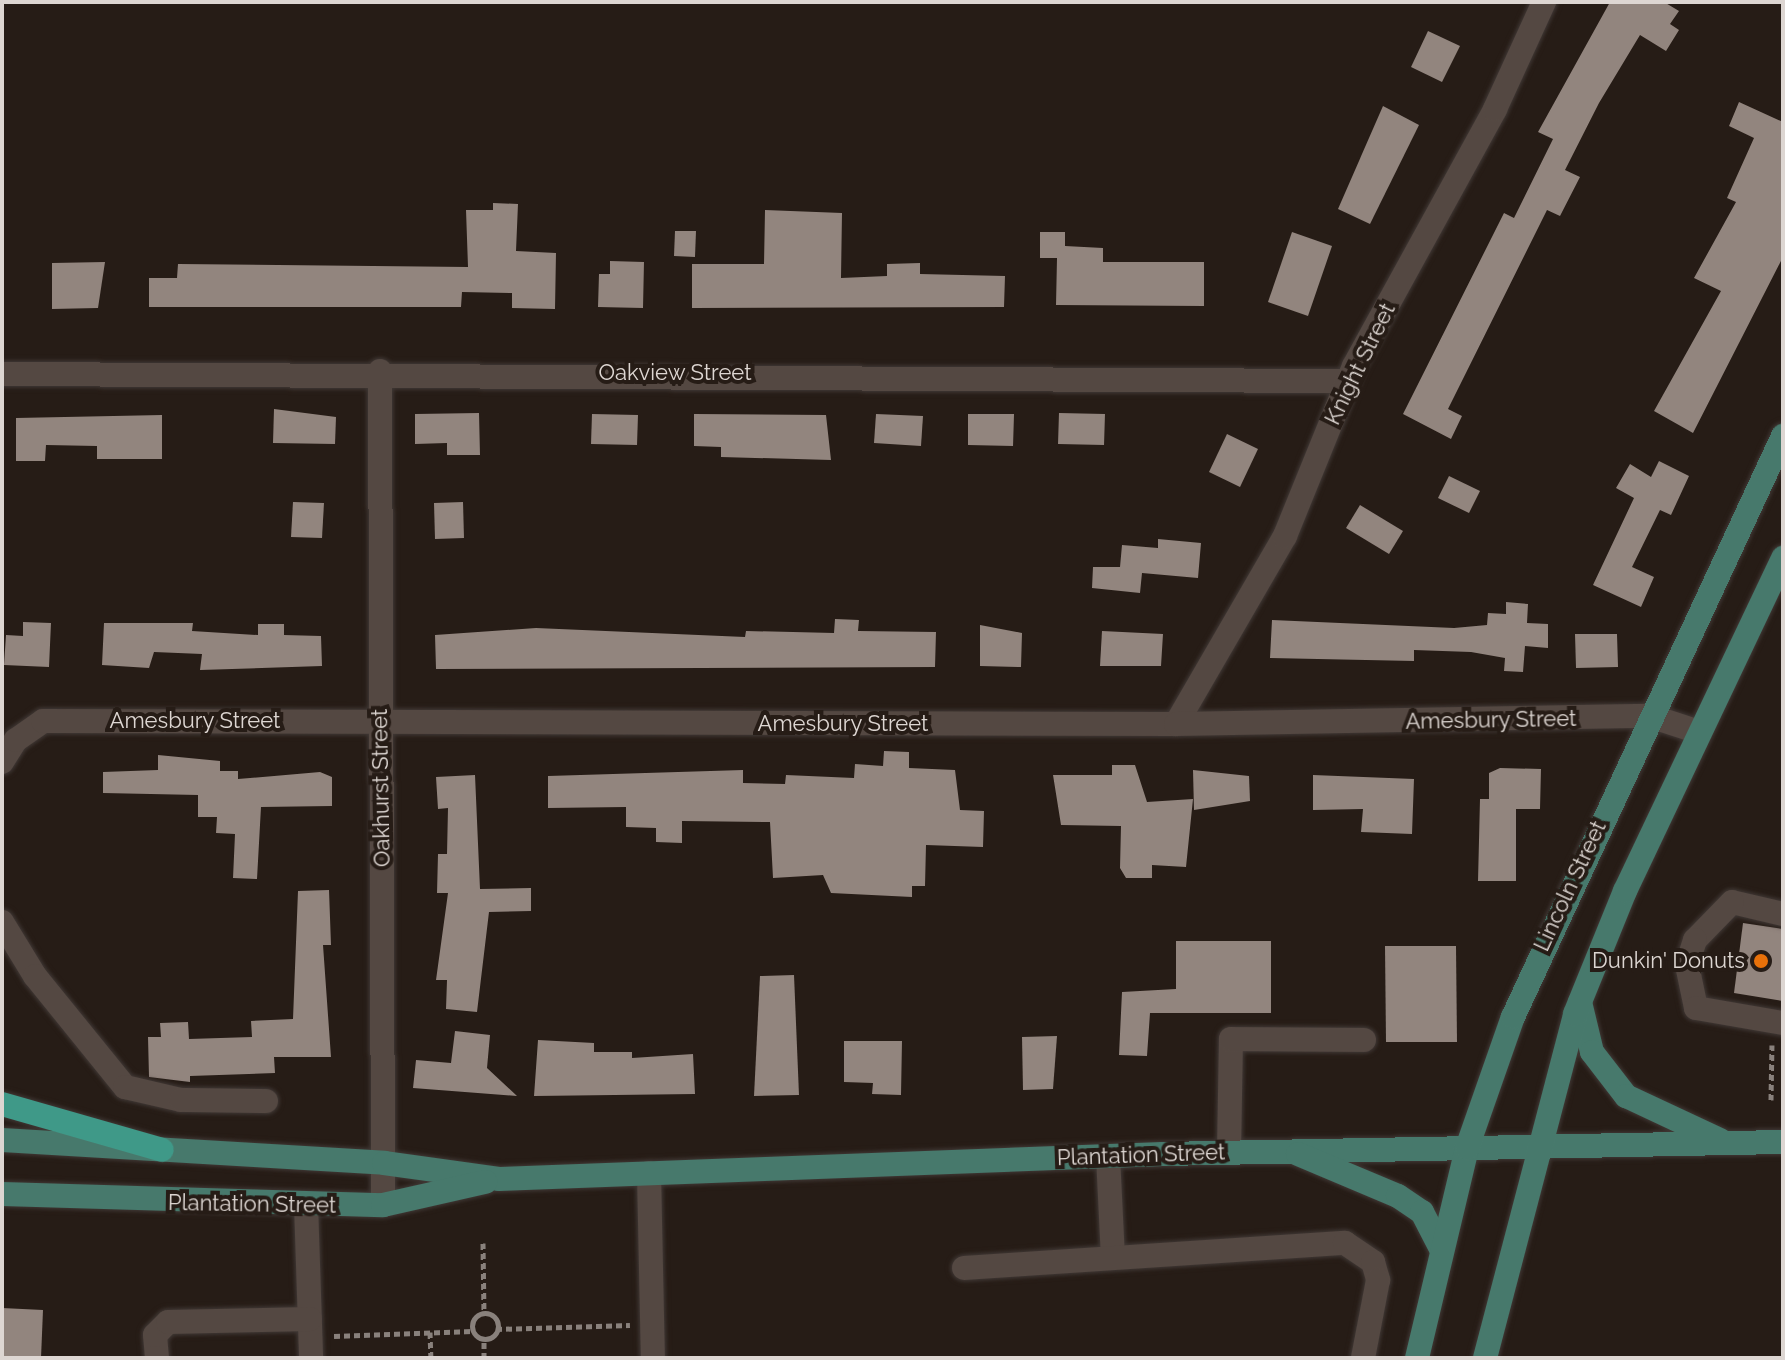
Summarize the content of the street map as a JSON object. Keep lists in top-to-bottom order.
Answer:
{
  "streets": {
    "main road": ["Lincoln Street", "Plantation Street"],
    "street": [
      "Knight Street",
      "Oakview Street",
      "Amesbury Street",
      "Oakhurst Street"
    ]
  },
  "crossings": [
    ["Knight Street", "Oakview Street"],
    ["Knight Street", "Amesbury Street"],
    ["Oakview Street", "Oakhurst Street"],
    ["Amesbury Street", "Oakhurst Street"],
    ["Amesbury Street", "Lincoln Street"],
    ["Oakhurst Street", "Plantation Street"],
    ["Lincoln Street", "Plantation Street"]
  ],
  "places": ["Dunkin' Donuts"]
}
